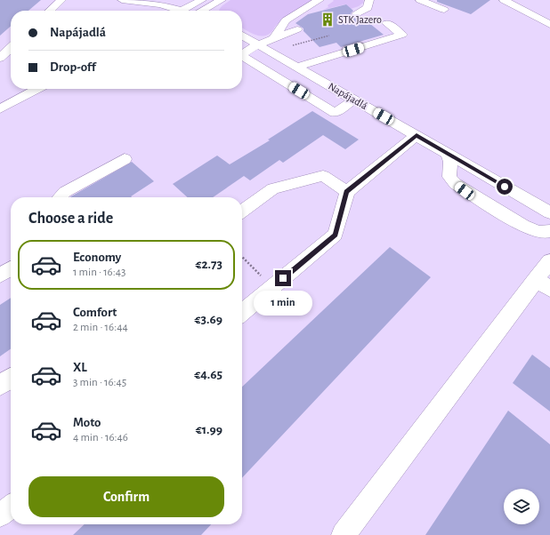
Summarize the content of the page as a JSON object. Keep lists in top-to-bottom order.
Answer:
{
  "streets": {
    "street": ["Napájadlá"]
  },
  "places": {
    "building": ["STK Jazero"]
  },
  "page": {
    "banner": ["Napájadlá", "Drop-off"],
    "heading": "Choose a ride",
    "list": [
      {
        "name": "Economy",
        "note": "1 min · 16:43",
        "value": "€2.73"
      },
      {
        "name": "Comfort",
        "note": "2 min · 16:44",
        "value": "€3.69"
      },
      {
        "name": "XL",
        "note": "3 min · 16:45",
        "value": "€4.65"
      },
      {
        "name": "Moto",
        "note": "4 min · 16:46",
        "value": "€1.99"
      }
    ],
    "bubble": "1 min",
    "buttons": "Confirm"
  }
}
